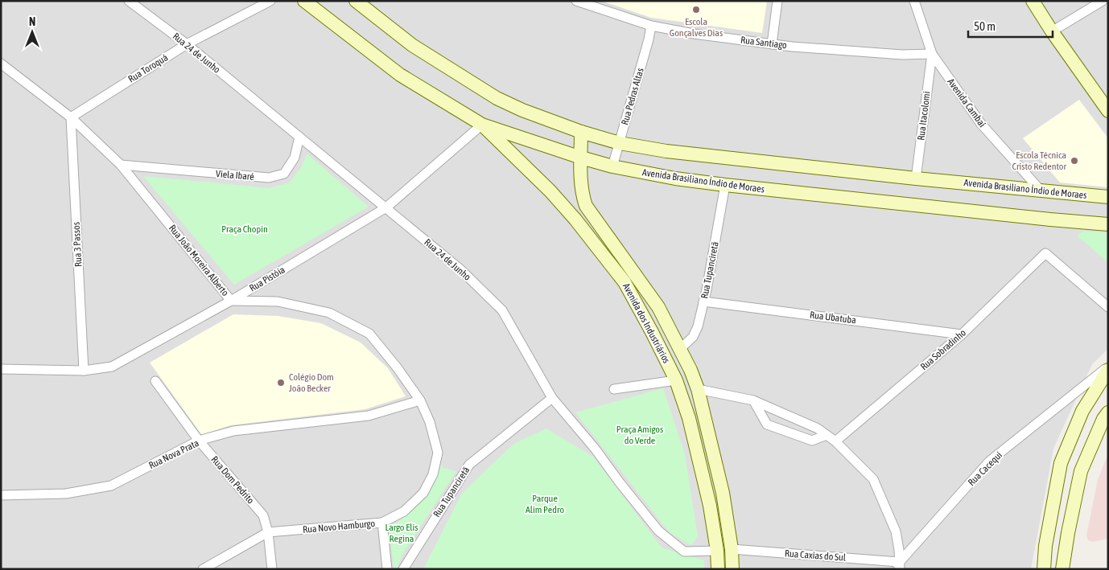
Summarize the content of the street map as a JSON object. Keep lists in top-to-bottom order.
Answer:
{
  "streets": {
    "main road": ["Avenida Brasiliano Índio de Moraes", "Avenida dos Industriários"],
    "street": [
      "Rua Santiago",
      "Rua 24 de Junho",
      "Rua Toroquá",
      "Rua Pedras Altas",
      "Avenida Cambaí",
      "Rua Itacolomi",
      "Viela Ibaré",
      "Rua 3 Passos",
      "Rua João Moreira Alberto",
      "Rua Tupanciretã",
      "Rua Pistóia",
      "Rua Ubatuba",
      "Rua Sobradinho",
      "Rua Nova Prata",
      "Rua Cacequi",
      "Rua Dom Pedrito",
      "Rua Novo Hamburgo",
      "Rua Caxias do Sul"
    ]
  },
  "crossings": [
    ["Rua Santiago", "Rua Pedras Altas"],
    ["Rua Santiago", "Avenida Cambaí"],
    ["Rua Santiago", "Rua Itacolomi"],
    ["Rua 24 de Junho", "Rua Toroquá"],
    ["Rua 24 de Junho", "Viela Ibaré"],
    ["Rua 24 de Junho", "Rua Tupanciretã"],
    ["Rua 24 de Junho", "Rua Pistóia"],
    ["Rua 24 de Junho", "Avenida dos Industriários"],
    ["Rua Toroquá", "Rua 3 Passos"],
    ["Rua Toroquá", "Rua João Moreira Alberto"],
    ["Rua Pedras Altas", "Avenida Brasiliano Índio de Moraes"],
    ["Avenida Cambaí", "Rua Itacolomi"],
    ["Avenida Cambaí", "Avenida Brasiliano Índio de Moraes"],
    ["Rua Itacolomi", "Avenida Brasiliano Índio de Moraes"],
    ["Viela Ibaré", "Rua João Moreira Alberto"],
    ["Avenida Brasiliano Índio de Moraes", "Rua Tupanciretã"],
    ["Avenida Brasiliano Índio de Moraes", "Rua Pistóia"],
    ["Avenida Brasiliano Índio de Moraes", "Avenida dos Industriários"],
    ["Rua 3 Passos", "Rua João Moreira Alberto"],
    ["Rua 3 Passos", "Rua Pistóia"],
    ["Rua João Moreira Alberto", "Rua Pistóia"],
    ["Rua João Moreira Alberto", "Rua Nova Prata"],
    ["Rua João Moreira Alberto", "Rua Novo Hamburgo"],
    ["Rua Tupanciretã", "Rua Ubatuba"],
    ["Rua Tupanciretã", "Avenida dos Industriários"],
    ["Rua Pistóia", "Avenida dos Industriários"],
    ["Rua Ubatuba", "Rua Sobradinho"],
    ["Avenida dos Industriários", "Rua Caxias do Sul"],
    ["Rua Nova Prata", "Rua Dom Pedrito"],
    ["Rua Nova Prata", "Rua Novo Hamburgo"],
    ["Rua Cacequi", "Rua Caxias do Sul"],
    ["Rua Dom Pedrito", "Rua Novo Hamburgo"]
  ],
  "parks": [
    "Praça Chopin",
    "Praça Amigos do Verde",
    "Parque Alim Pedro",
    "Largo Elis Regina"
  ],
  "places": ["Escola Gonçalves Dias", "Escola Técnica Cristo Redentor", "Colégio Dom João Becker"],
  "scale_bar": "50 m",
  "north": "top"
}
